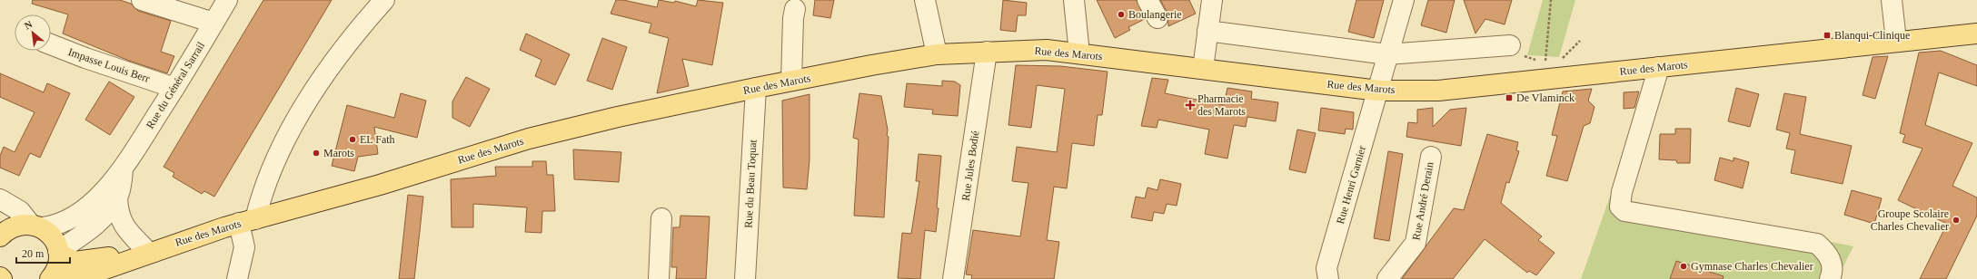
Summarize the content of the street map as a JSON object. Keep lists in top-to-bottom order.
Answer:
{
  "streets": {
    "main road": ["Rue des Marots"],
    "street": [
      "Impasse Louis Berr",
      "Rue du Général Sarrail",
      "Rue Jules Bodié",
      "Rue du Beau Toquat",
      "Rue Henri Garnier",
      "Rue André Derain"
    ]
  },
  "crossings": [
    ["Rue des Marots", "Rue du Général Sarrail"],
    ["Rue des Marots", "Rue Jules Bodié"],
    ["Rue des Marots", "Rue du Beau Toquat"],
    ["Rue des Marots", "Rue Henri Garnier"],
    ["Impasse Louis Berr", "Rue du Général Sarrail"]
  ],
  "places": {
    "other": [
      "Boulangerie",
      "EL Fath",
      "Marots",
      "Groupe Scolaire Charles Chevalier",
      "Gymnase Charles Chevalier"
    ],
    "transit": ["Blanqui-Clinique", "De Vlaminck"],
    "health": ["Pharmacie des Marots"]
  },
  "scale_bar": "20 m",
  "north": "top left"
}
